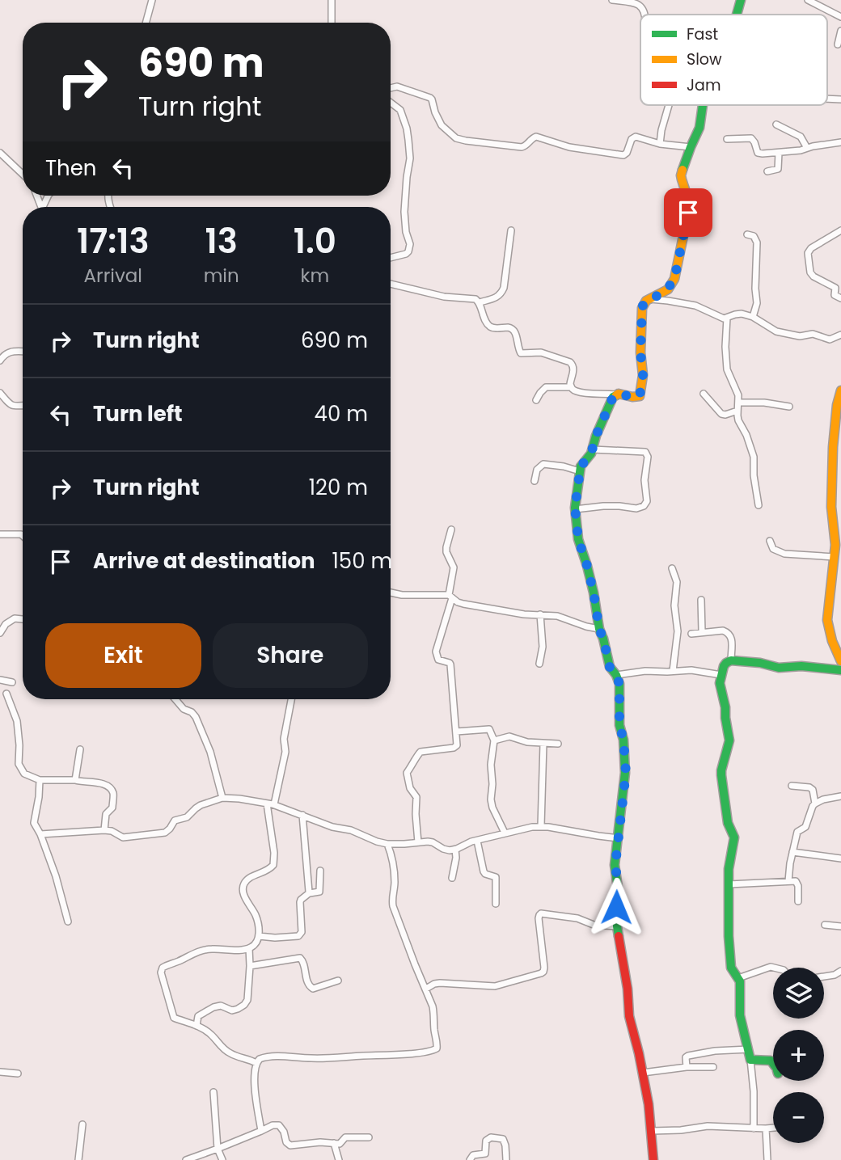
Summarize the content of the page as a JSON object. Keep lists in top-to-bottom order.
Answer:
{
  "legend": ["Fast", "Slow", "Jam"],
  "page": {
    "turn": ["690 m", "Turn right"],
    "then": "Then",
    "eta": [
      "17:13",
      "Arrival",
      "13",
      "min",
      "1.0",
      "km"
    ],
    "list": [
      {
        "name": "Turn right",
        "value": "690 m"
      },
      {
        "name": "Turn left",
        "value": "40 m"
      },
      {
        "name": "Turn right",
        "value": "120 m"
      },
      {
        "name": "Arrive at destination",
        "value": "150 m"
      }
    ],
    "buttons": ["Exit", "Share"],
    "map_buttons": ["+", "−"]
  }
}
